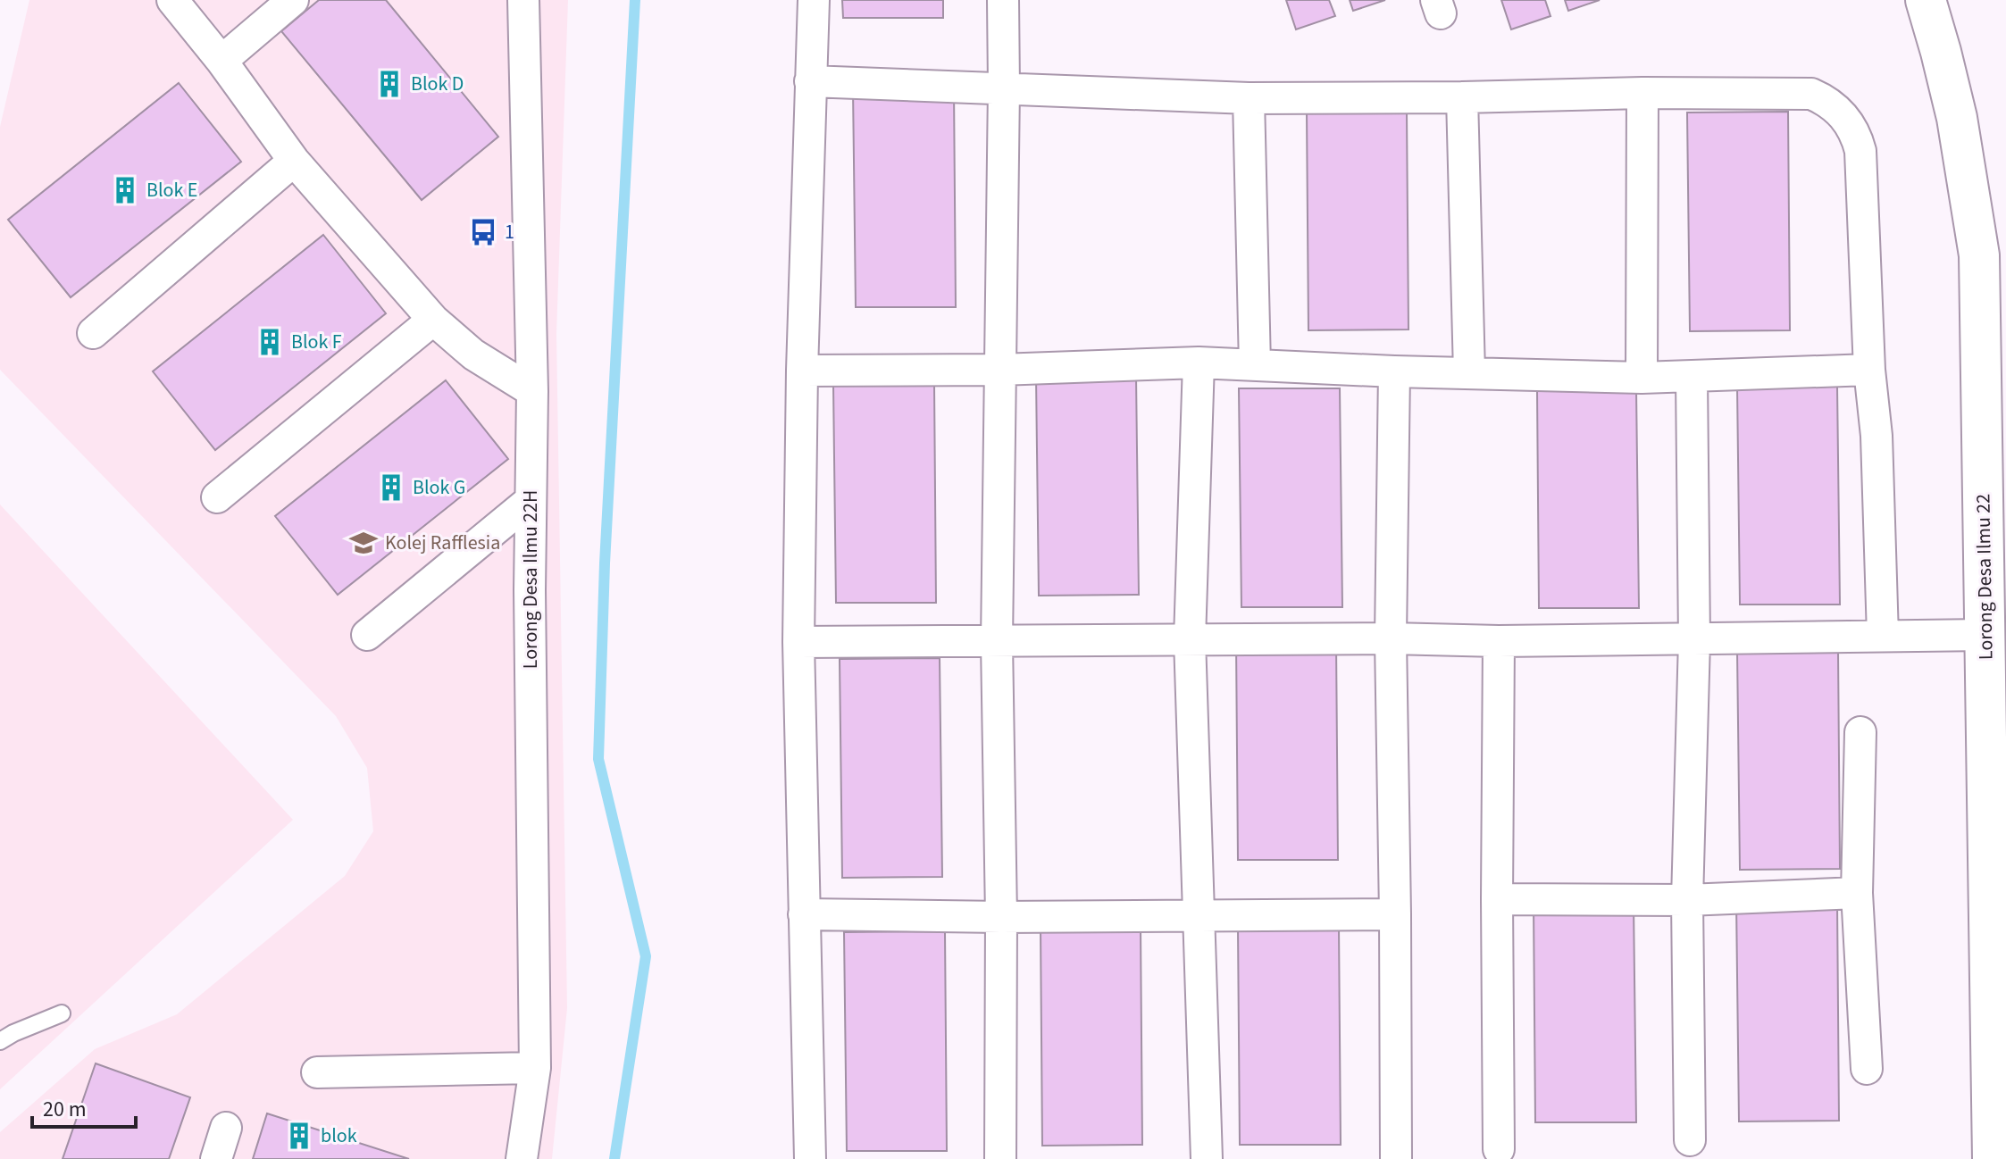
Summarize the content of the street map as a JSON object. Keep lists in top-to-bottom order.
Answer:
{
  "streets": {
    "street": ["Lorong Desa Ilmu 22", "Lorong Desa Ilmu 22H"]
  },
  "places": {
    "building": [
      "Blok D",
      "Blok E",
      "Blok F",
      "Blok G",
      "blok"
    ],
    "bus stop": ["1"],
    "school or university": ["Kolej Rafflesia"]
  },
  "scale_bar": "20 m"
}
